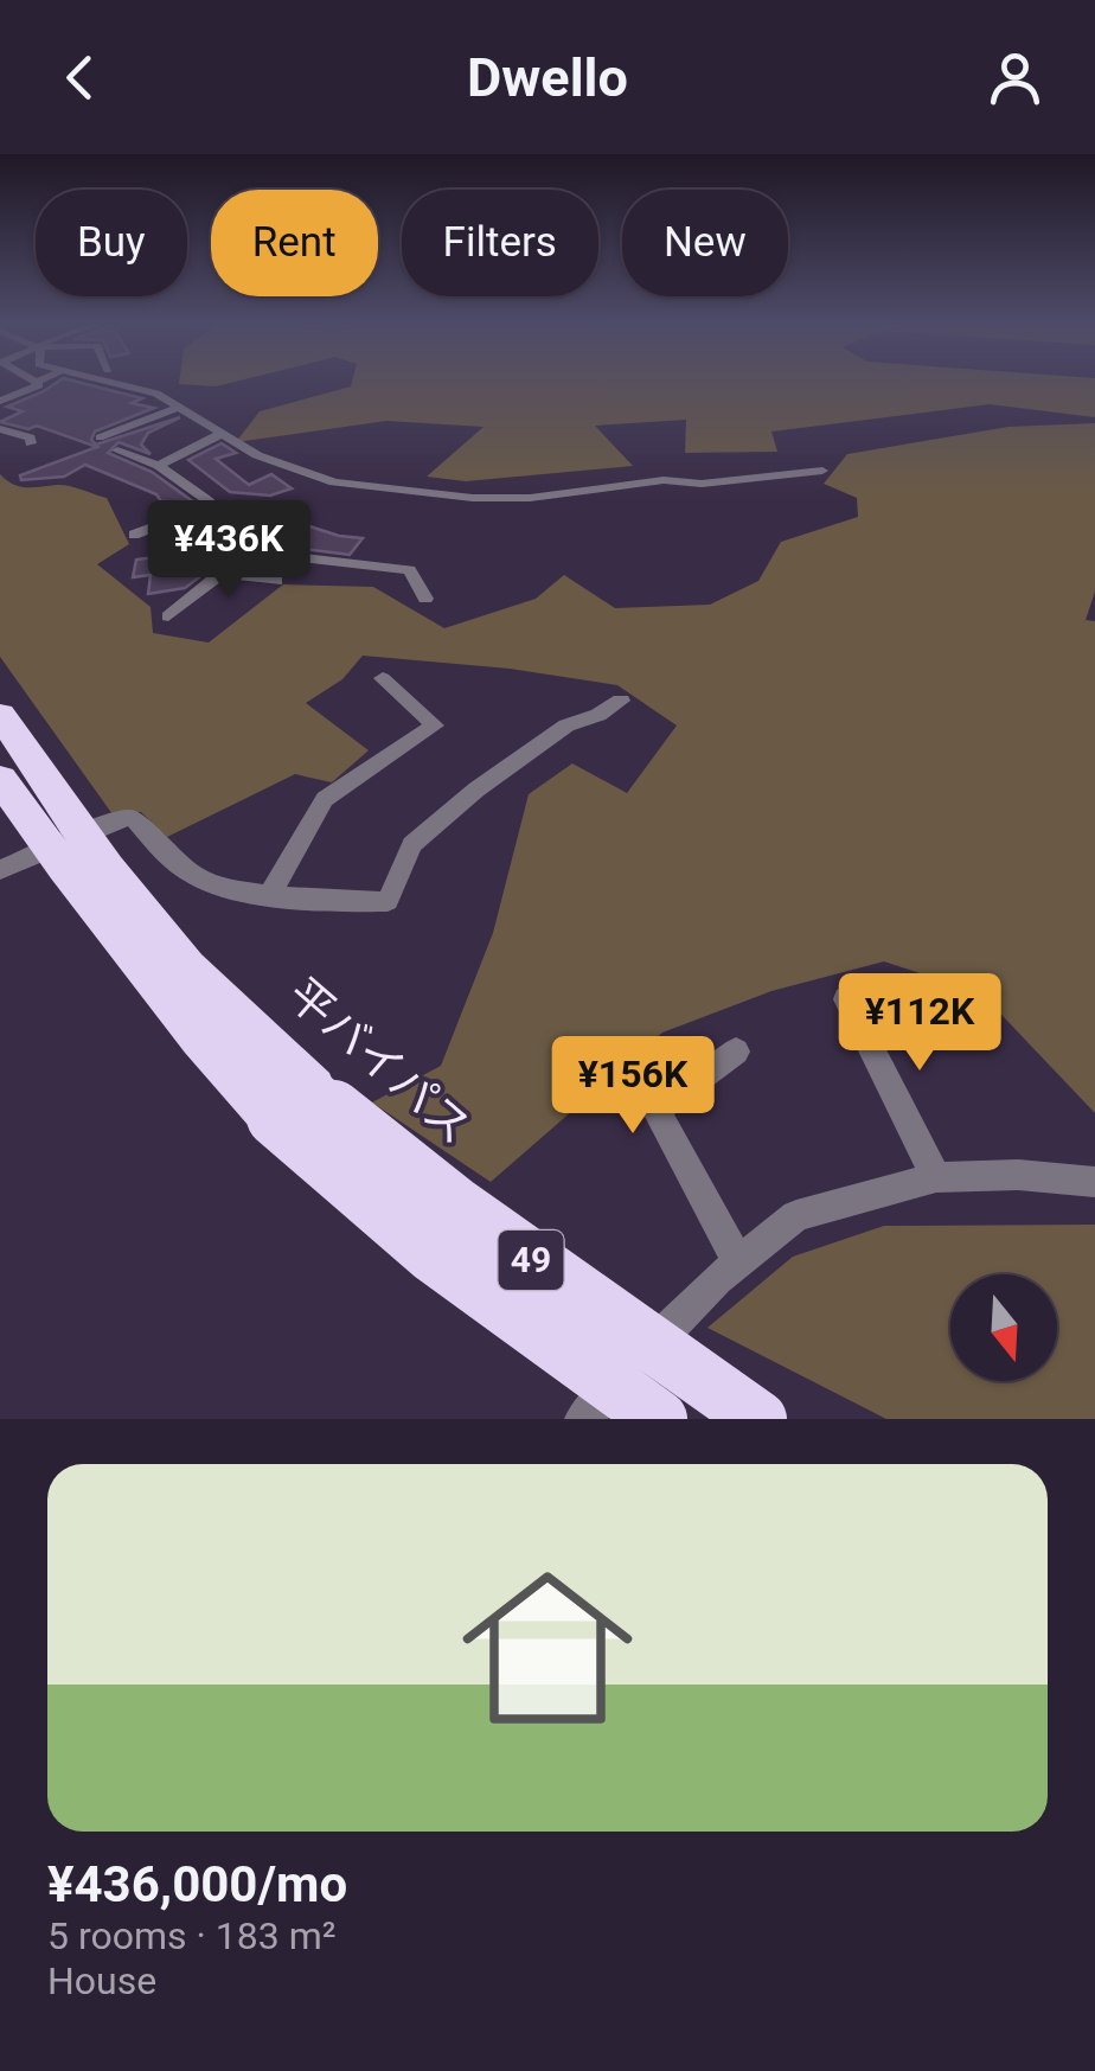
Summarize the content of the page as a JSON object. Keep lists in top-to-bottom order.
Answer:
{
  "streets": {
    "highway": ["平バイパス", "49"]
  },
  "north": "bottom",
  "page": {
    "header": "Dwello",
    "chip": [
      "Buy",
      "Rent",
      "Filters",
      "New"
    ],
    "price": ["¥436K", "¥112K", "¥156K"],
    "list": [
      {
        "name": "¥436,000/mo",
        "note": "5 rooms · 183 m² · House"
      }
    ]
  }
}
